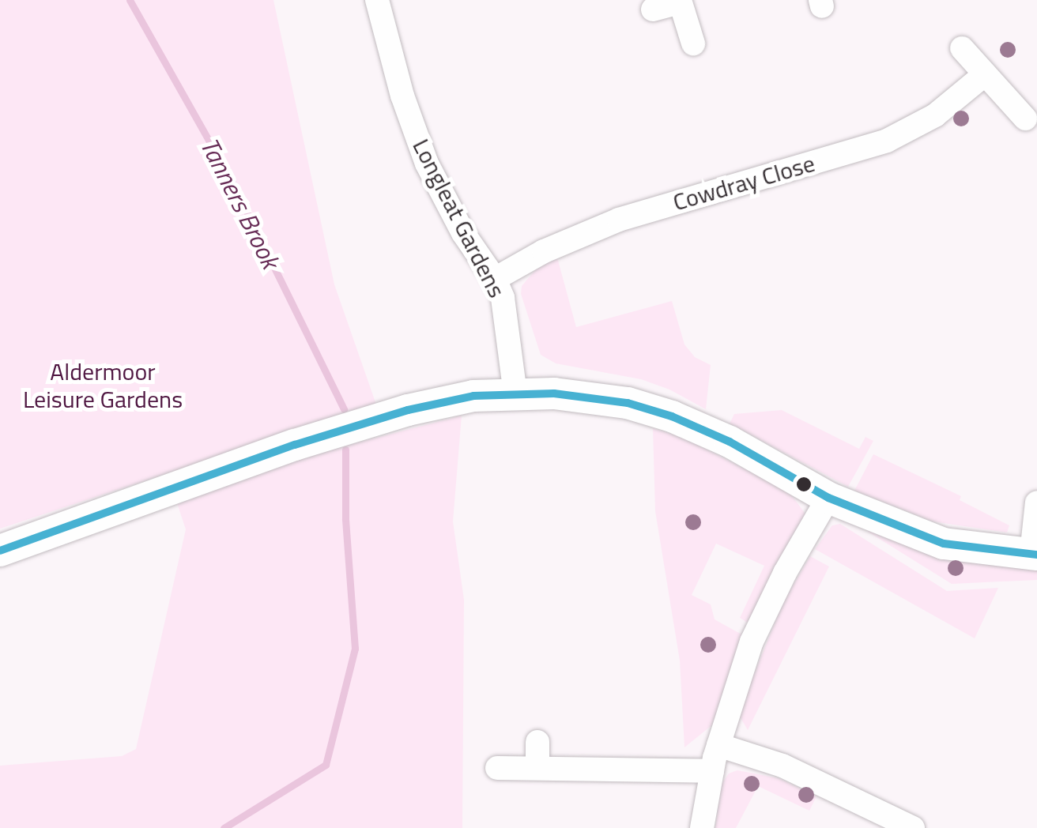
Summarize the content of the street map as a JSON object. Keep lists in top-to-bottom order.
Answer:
{
  "streets": {
    "street": ["Cowdray Close", "Longleat Gardens"]
  },
  "crossings": [
    ["Cowdray Close", "Longleat Gardens"]
  ],
  "water": ["Tanners Brook"],
  "parks": ["Aldermoor Leisure Gardens"]
}
